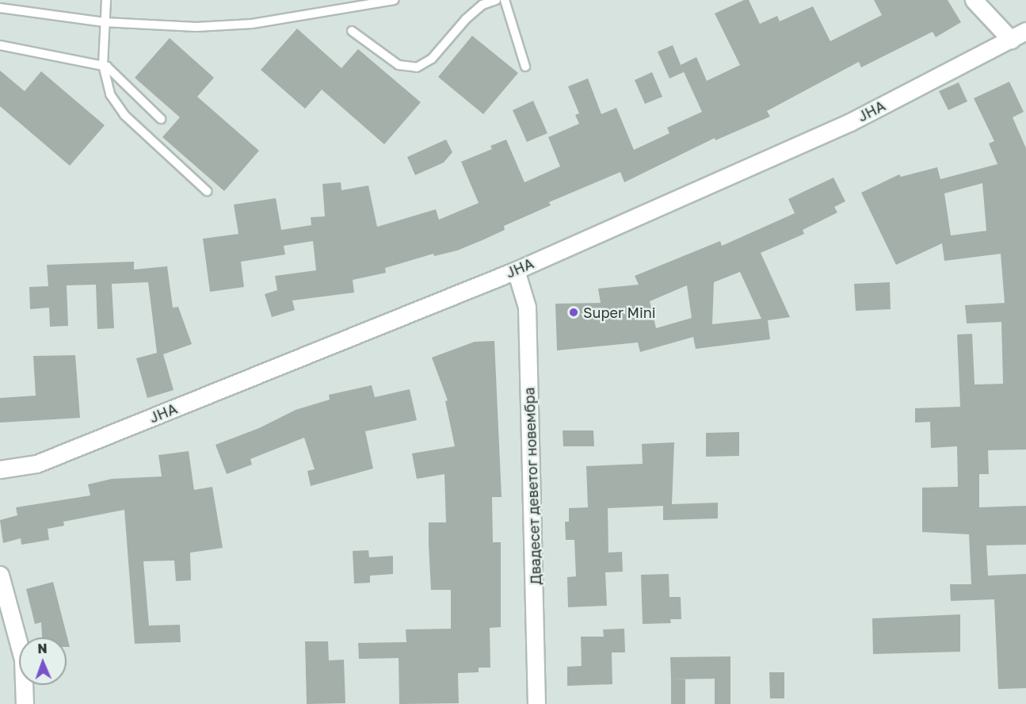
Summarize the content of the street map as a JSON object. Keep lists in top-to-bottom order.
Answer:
{
  "streets": {
    "street": ["ЈНА", "Двадесет деветог новембра"]
  },
  "crossings": [
    ["ЈНА", "Двадесет деветог новембра"]
  ],
  "places": ["Super Mini"],
  "north": "top"
}
